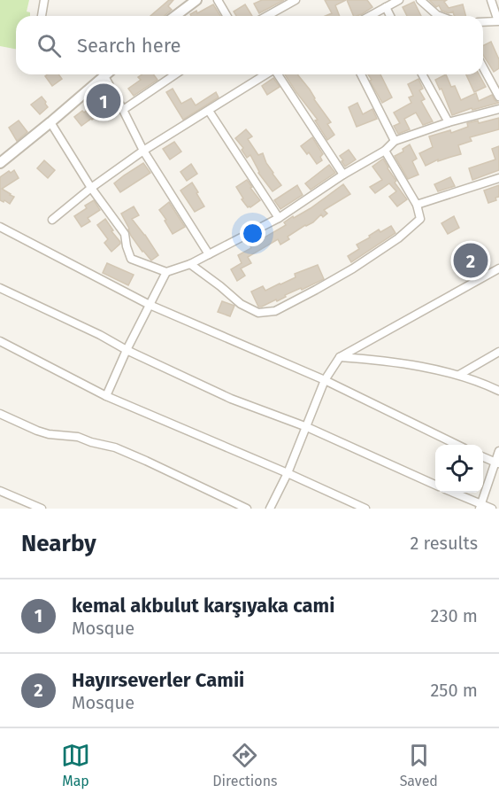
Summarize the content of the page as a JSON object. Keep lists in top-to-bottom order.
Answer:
{
  "page": {
    "search": "Search here",
    "pins": ["1", "2"],
    "heading": ["Nearby", "2 results"],
    "list": [
      {
        "mark": "1",
        "name": "kemal akbulut karşıyaka cami",
        "note": "Mosque",
        "value": "230 m"
      },
      {
        "mark": "2",
        "name": "Hayırseverler Camii",
        "note": "Mosque",
        "value": "250 m"
      }
    ],
    "nav": ["Map", "Directions", "Saved"]
  }
}
